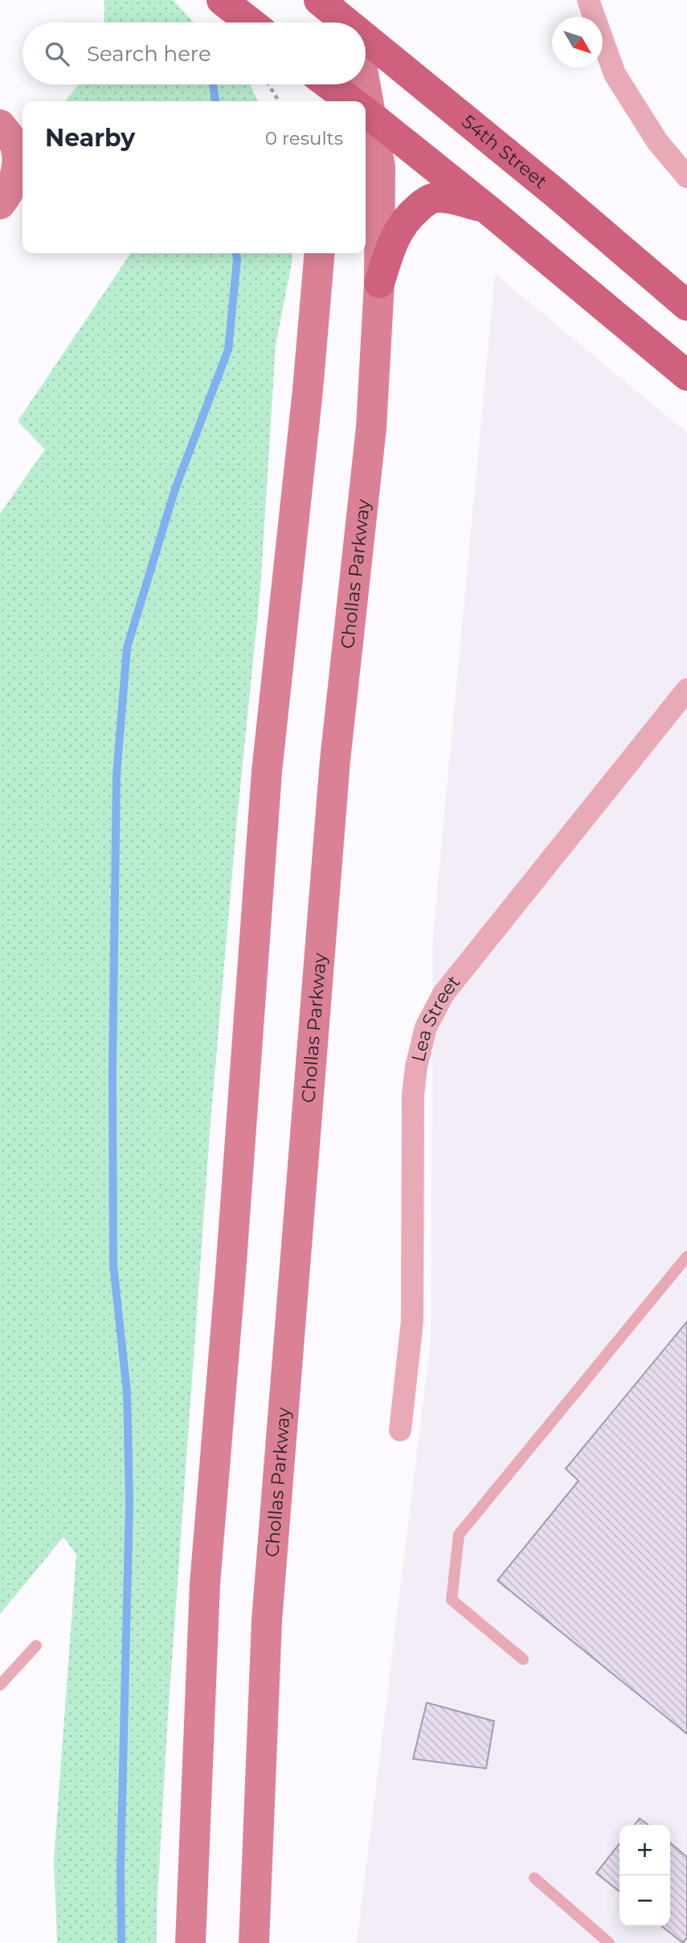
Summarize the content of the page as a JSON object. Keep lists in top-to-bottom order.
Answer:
{
  "streets": {
    "main road": ["54th Street", "Chollas Parkway"],
    "street": ["Lea Street"]
  },
  "north": "bottom right",
  "page": {
    "search": "Search here",
    "heading": ["Nearby", "0 results"],
    "map_buttons": ["+", "−"]
  }
}
